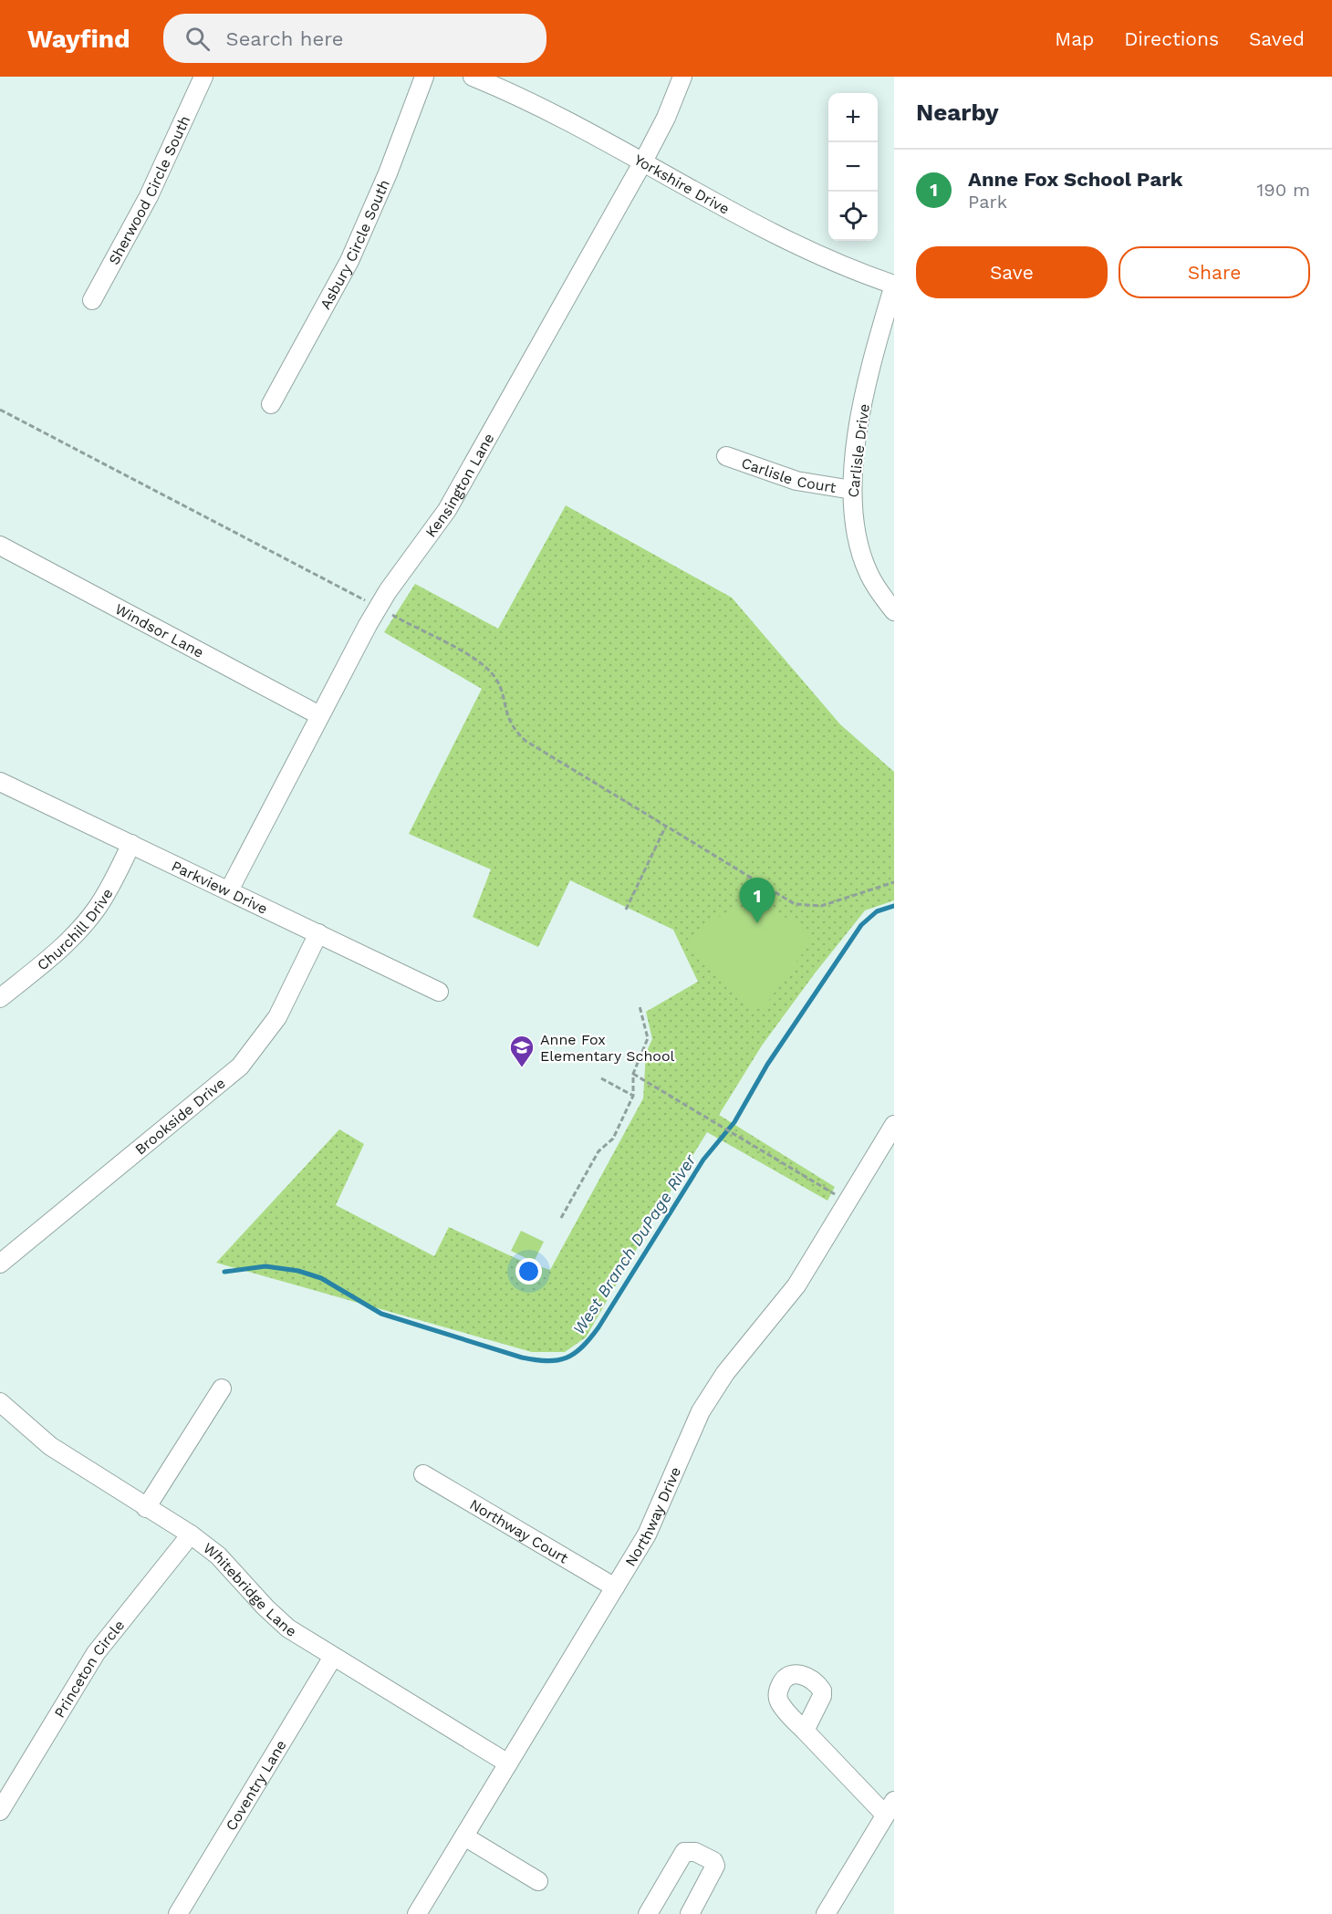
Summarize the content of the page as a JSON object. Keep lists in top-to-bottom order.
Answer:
{
  "streets": {
    "street": [
      "Yorkshire Drive",
      "Sherwood Circle South",
      "Asbury Circle South",
      "Carlisle Drive",
      "Carlisle Court",
      "Kensington Lane",
      "Windsor Lane",
      "Parkview Drive",
      "Churchill Drive",
      "Brookside Drive",
      "Northway Drive",
      "Northway Court",
      "Whitebridge Lane",
      "Princeton Circle",
      "Coventry Lane"
    ]
  },
  "crossings": [
    ["Yorkshire Drive", "Carlisle Drive"],
    ["Yorkshire Drive", "Kensington Lane"],
    ["Carlisle Drive", "Carlisle Court"],
    ["Kensington Lane", "Windsor Lane"],
    ["Kensington Lane", "Parkview Drive"],
    ["Parkview Drive", "Churchill Drive"],
    ["Parkview Drive", "Brookside Drive"],
    ["Northway Drive", "Northway Court"],
    ["Northway Drive", "Whitebridge Lane"],
    ["Whitebridge Lane", "Princeton Circle"],
    ["Whitebridge Lane", "Coventry Lane"]
  ],
  "water": ["West Branch DuPage River"],
  "places": {
    "school or university": ["Anne Fox Elementary School"]
  },
  "page": {
    "header": "Wayfind",
    "search": "Search here",
    "nav": ["Map", "Directions", "Saved"],
    "heading": "Nearby",
    "map_buttons": ["+", "−"],
    "list": [
      {
        "mark": "1",
        "name": "Anne Fox School Park",
        "note": "Park",
        "value": "190 m"
      }
    ],
    "buttons": ["Save", "Share"],
    "pins": "1"
  }
}
